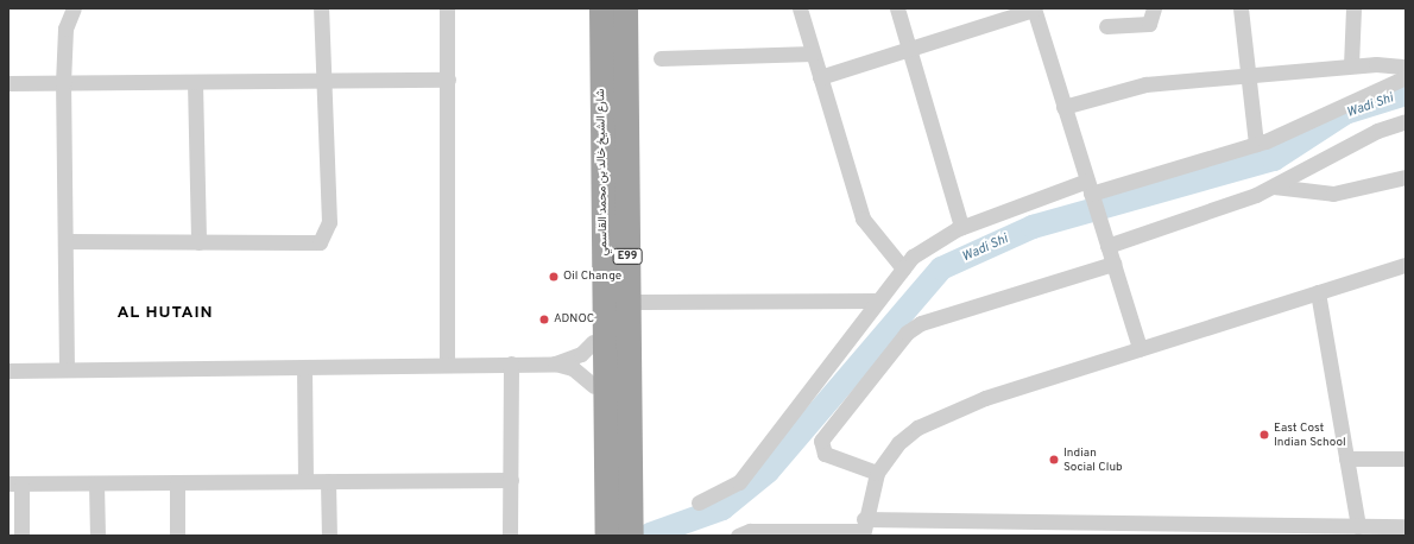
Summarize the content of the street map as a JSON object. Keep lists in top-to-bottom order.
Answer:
{
  "streets": {
    "highway": ["شارع الشيخ خالد بن محمد القاسمي", "E99"]
  },
  "districts": ["AL HUTAIN"],
  "water": ["Wadi Shi"],
  "places": [
    "Oil Change",
    "ADNOC",
    "East Cost Indian School",
    "Indian Social Club"
  ]
}
